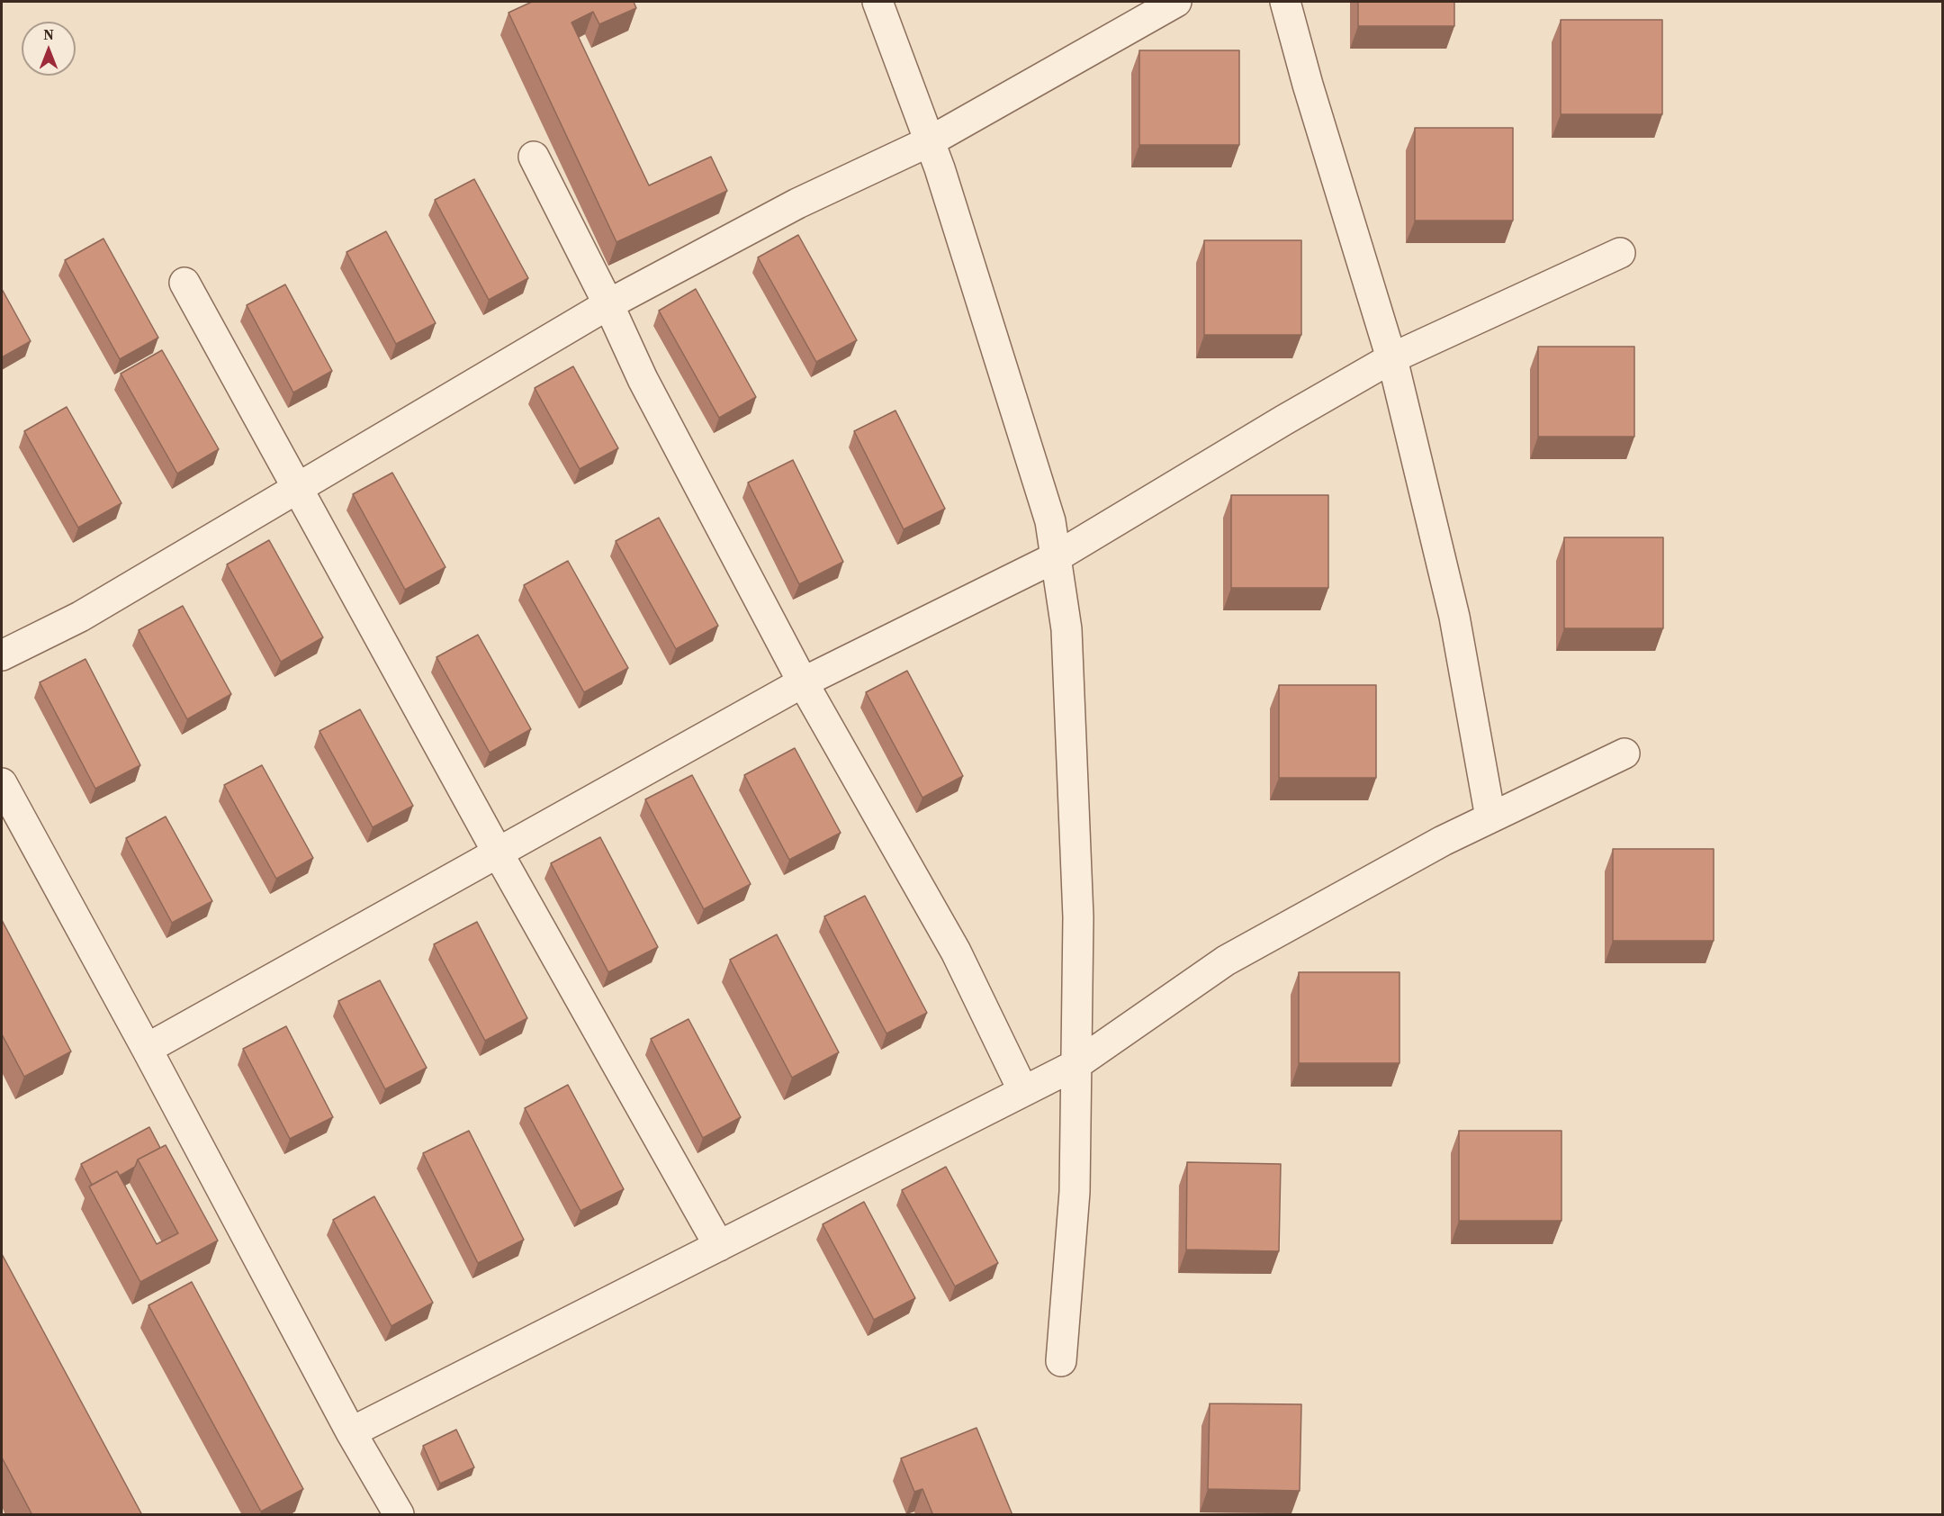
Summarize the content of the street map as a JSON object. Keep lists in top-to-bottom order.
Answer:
{
  "north": "top"
}
